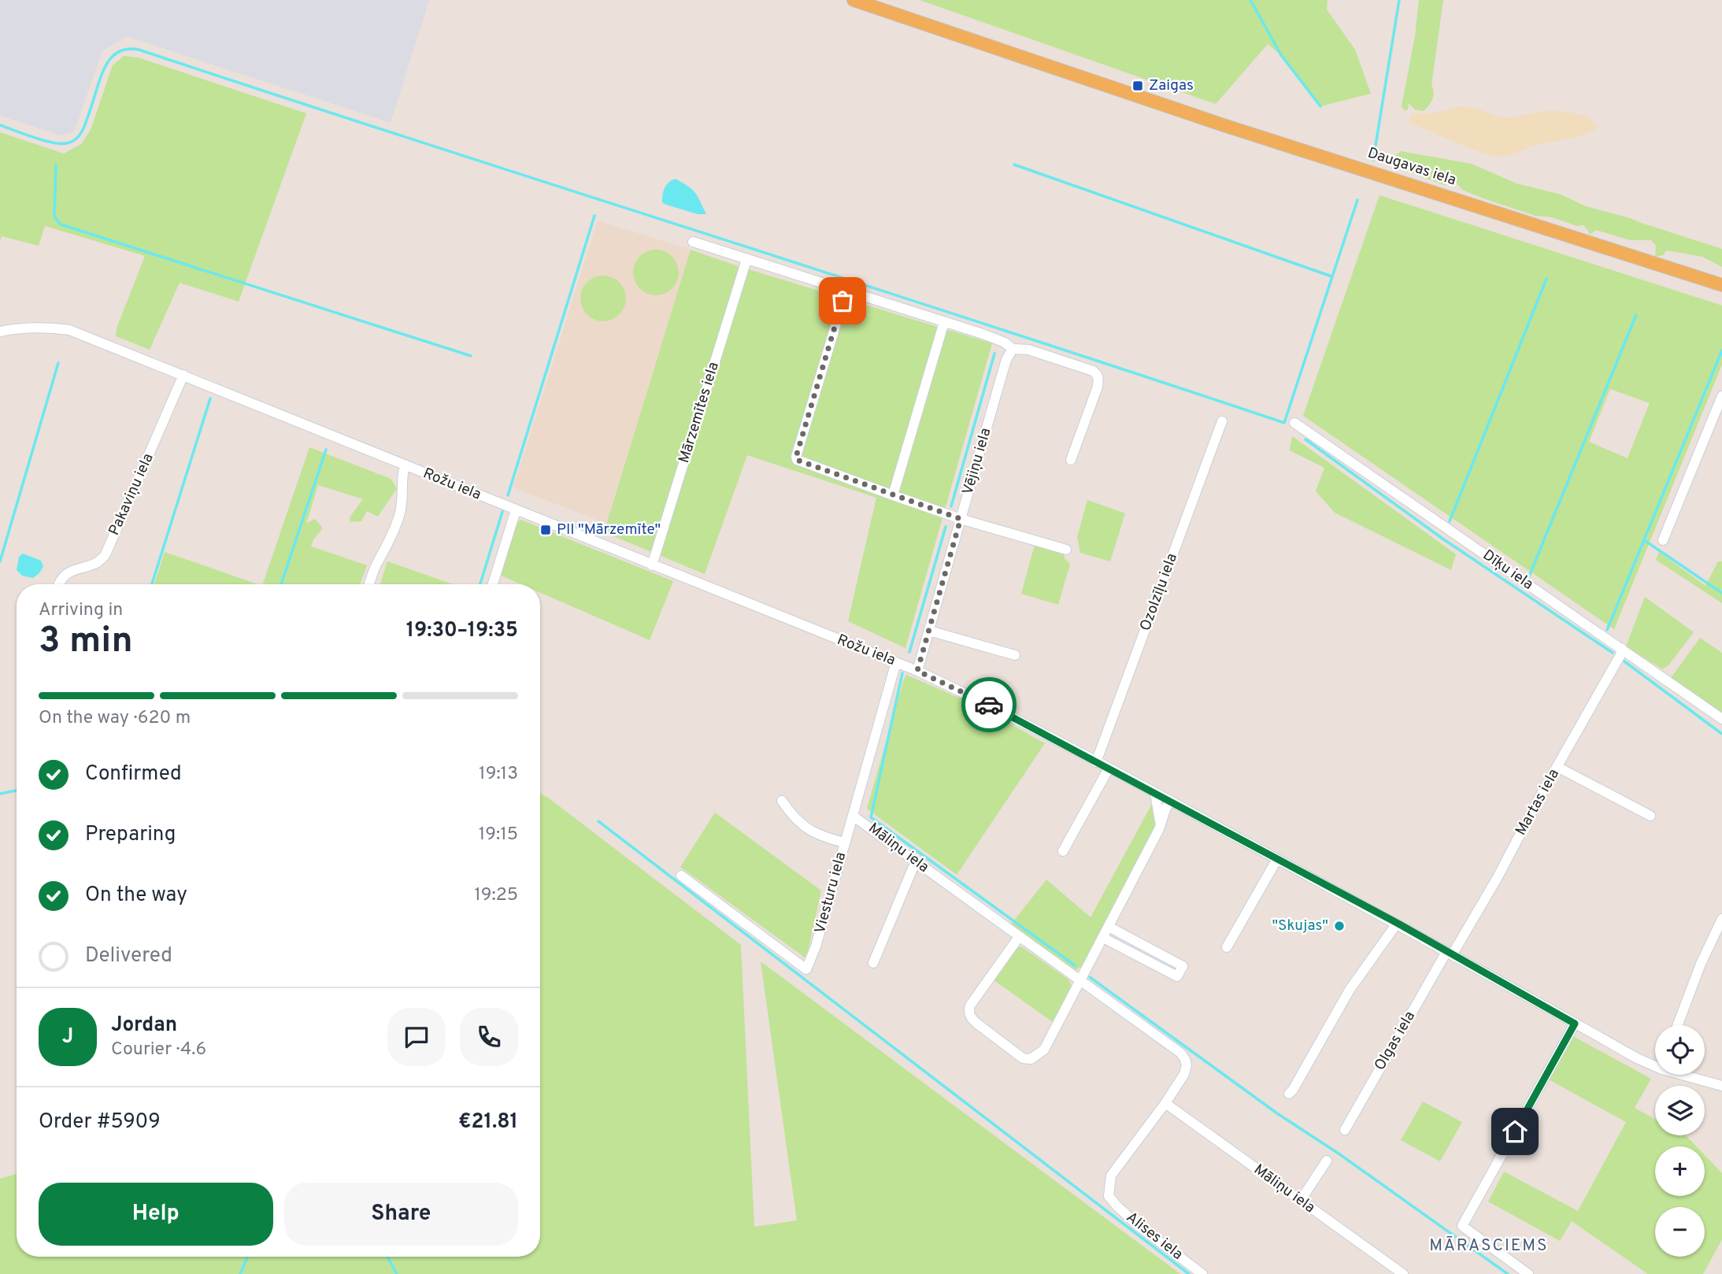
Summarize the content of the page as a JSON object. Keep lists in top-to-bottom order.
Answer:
{
  "streets": {
    "main road": ["Daugavas iela"],
    "street": [
      "Mārzemītes iela",
      "Vējiņu iela",
      "Rožu iela",
      "Pakaviņu iela",
      "Dīķu iela",
      "Ozolzīļu iela",
      "Martas iela",
      "Māliņu iela",
      "Viesturu iela",
      "Olgas iela",
      "Alises iela"
    ]
  },
  "crossings": [
    ["Mārzemītes iela", "Rožu iela"],
    ["Vējiņu iela", "Rožu iela"],
    ["Rožu iela", "Pakaviņu iela"],
    ["Rožu iela", "Ozolzīļu iela"],
    ["Rožu iela", "Martas iela"],
    ["Rožu iela", "Māliņu iela"],
    ["Rožu iela", "Olgas iela"],
    ["Dīķu iela", "Martas iela"],
    ["Martas iela", "Olgas iela"],
    ["Māliņu iela", "Viesturu iela"],
    ["Māliņu iela", "Alises iela"]
  ],
  "districts": ["MĀRASCIEMS"],
  "places": {
    "transit": ["Zaigas", "PII \"Mārzemīte\""],
    "other": ["\"Skujas\""]
  },
  "page": {
    "heading": ["3 min", "Arriving in", "19:30–19:35"],
    "panel": [
      "Jordan",
      "Courier · 4.6",
      "Order #5909",
      "€21.81"
    ],
    "bar": "On the way · 620 m",
    "list": [
      ["Confirmed", "19:13"],
      ["Preparing", "19:15"],
      ["On the way", "19:25"],
      "Delivered"
    ],
    "round": "J",
    "map_buttons": ["+", "−"],
    "buttons": ["Help", "Share"]
  }
}
